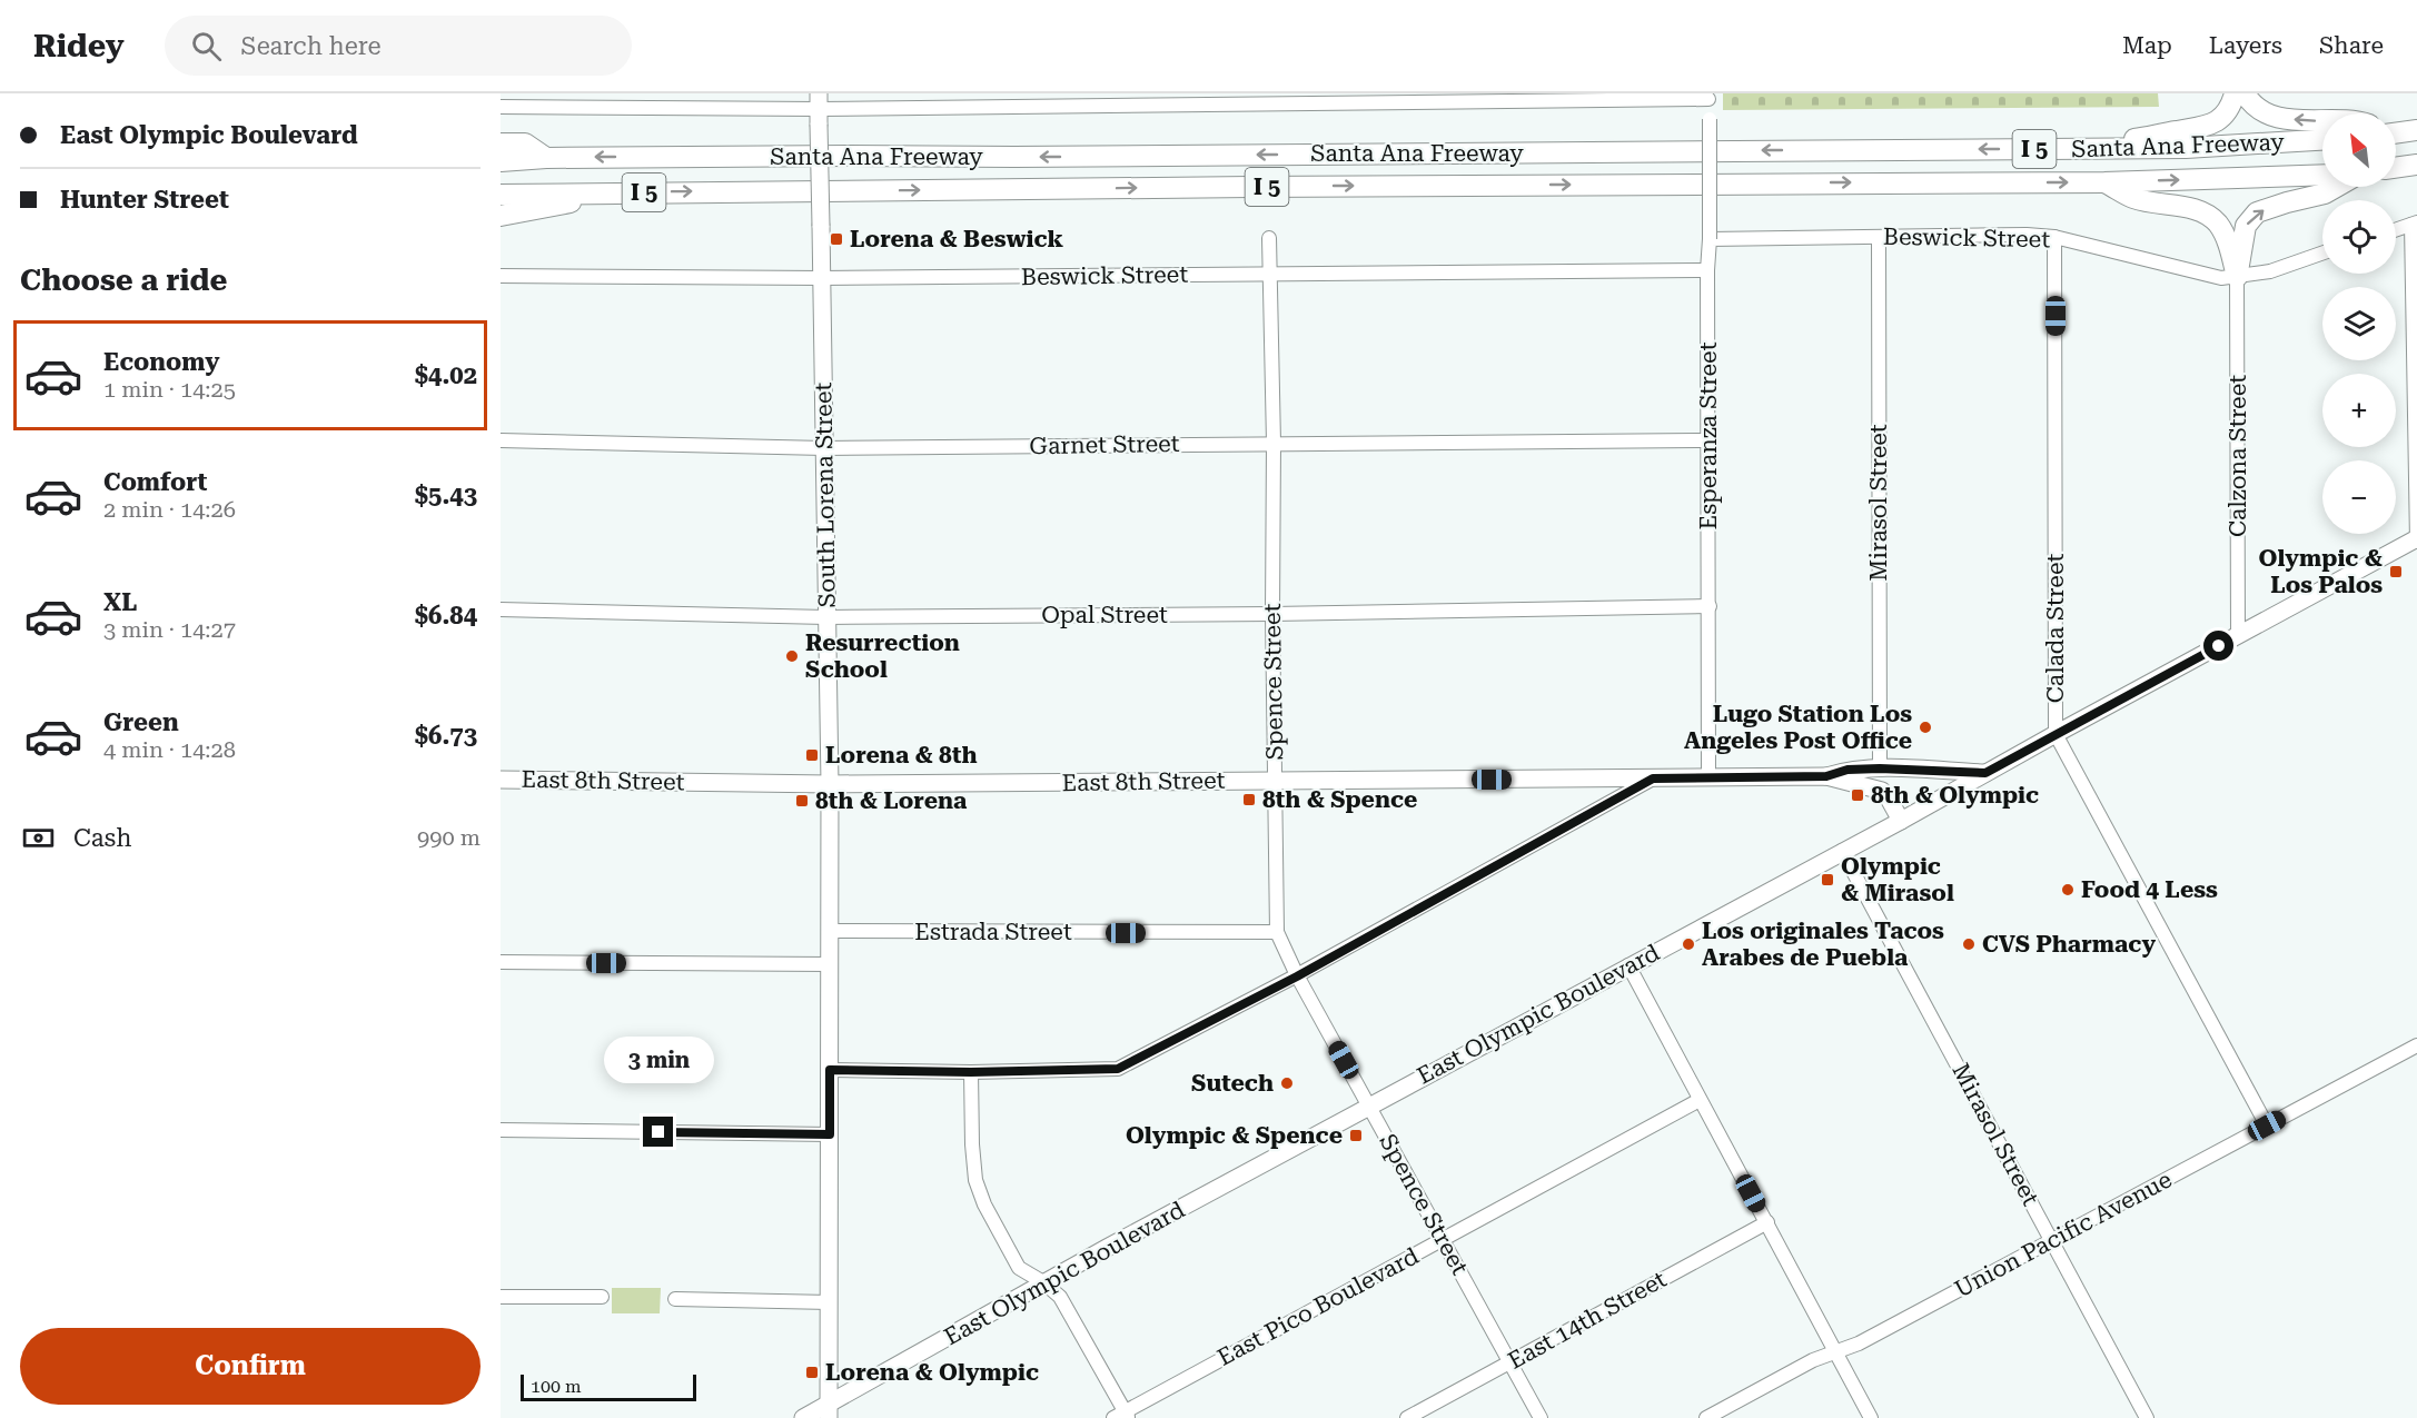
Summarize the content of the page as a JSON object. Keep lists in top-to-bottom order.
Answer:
{
  "streets": {
    "highway": ["Santa Ana Freeway", "I 5"],
    "main road": ["South Lorena Street", "East 8th Street", "East Olympic Boulevard"],
    "street": [
      "Beswick Street",
      "Esperanza Street",
      "Garnet Street",
      "Calzona Street",
      "Mirasol Street",
      "Opal Street",
      "Calada Street",
      "Spence Street",
      "Estrada Street",
      "Union Pacific Avenue",
      "East Pico Boulevard",
      "East 14th Street"
    ]
  },
  "crossings": [
    ["Beswick Street", "Esperanza Street"],
    ["Beswick Street", "Calzona Street"],
    ["Beswick Street", "South Lorena Street"],
    ["Beswick Street", "Mirasol Street"],
    ["Beswick Street", "Calada Street"],
    ["Beswick Street", "Spence Street"],
    ["Esperanza Street", "Garnet Street"],
    ["Esperanza Street", "Opal Street"],
    ["Esperanza Street", "East 8th Street"],
    ["Garnet Street", "South Lorena Street"],
    ["Garnet Street", "Spence Street"],
    ["Calzona Street", "East Olympic Boulevard"],
    ["South Lorena Street", "Opal Street"],
    ["South Lorena Street", "East 8th Street"],
    ["South Lorena Street", "Estrada Street"],
    ["South Lorena Street", "East Olympic Boulevard"],
    ["Mirasol Street", "East 8th Street"],
    ["Mirasol Street", "East Olympic Boulevard"],
    ["Mirasol Street", "Union Pacific Avenue"],
    ["Opal Street", "Spence Street"],
    ["Calada Street", "East Olympic Boulevard"],
    ["Calada Street", "Union Pacific Avenue"],
    ["Spence Street", "East 8th Street"],
    ["Spence Street", "Estrada Street"],
    ["Spence Street", "East Olympic Boulevard"],
    ["Spence Street", "East Pico Boulevard"],
    ["Spence Street", "East 14th Street"],
    ["East 8th Street", "East Olympic Boulevard"]
  ],
  "places": {
    "transit": [
      "Lorena & Beswick",
      "Olympic & Los Palos",
      "Lorena & 8th",
      "8th & Olympic",
      "8th & Spence",
      "8th & Lorena",
      "Olympic & Mirasol",
      "Olympic & Spence",
      "Lorena & Olympic"
    ],
    "other": [
      "Resurrection School",
      "Lugo Station Los Angeles Post Office",
      "Food 4 Less",
      "Los originales Tacos Arabes de Puebla",
      "CVS Pharmacy",
      "Sutech"
    ]
  },
  "scale_bar": "100 m",
  "north": "top left",
  "page": {
    "header": "Ridey",
    "search": "Search here",
    "nav": ["Map", "Layers", "Share"],
    "banner": ["East Olympic Boulevard", "Hunter Street"],
    "map_buttons": ["+", "−"],
    "heading": "Choose a ride",
    "list": [
      {
        "name": "Economy",
        "note": "1 min · 14:25",
        "value": "$4.02"
      },
      {
        "name": "Comfort",
        "note": "2 min · 14:26",
        "value": "$5.43"
      },
      {
        "name": "XL",
        "note": "3 min · 14:27",
        "value": "$6.84"
      },
      {
        "name": "Green",
        "note": "4 min · 14:28",
        "value": "$6.73"
      }
    ],
    "pay": ["Cash", "990 m"],
    "bubble": "3 min",
    "buttons": "Confirm",
    "scale": "100 m"
  }
}
